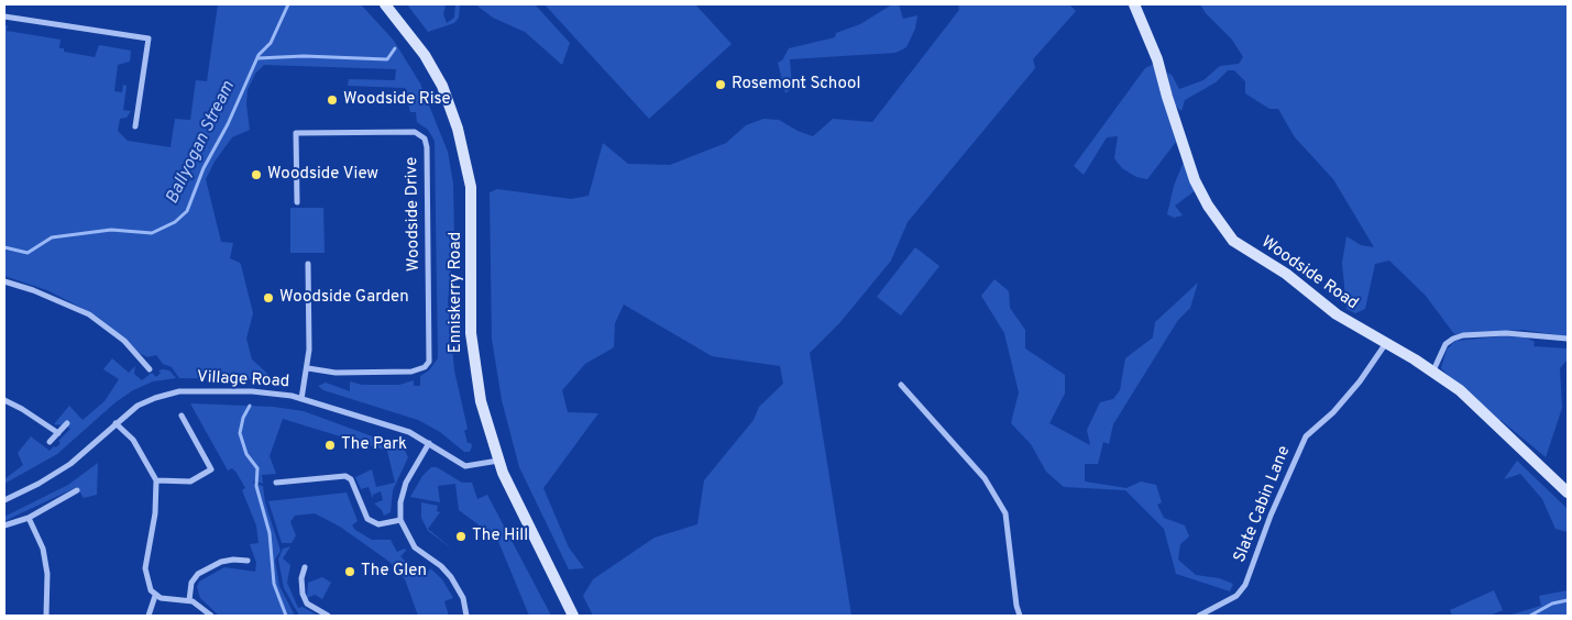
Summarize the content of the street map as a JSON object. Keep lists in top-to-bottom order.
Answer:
{
  "streets": {
    "street": [
      "Woodside Drive",
      "Woodside Road",
      "Enniskerry Road",
      "Village Road",
      "Slate Cabin Lane"
    ]
  },
  "crossings": [
    ["Woodside Road", "Slate Cabin Lane"],
    ["Enniskerry Road", "Village Road"]
  ],
  "water": ["Ballyogan Stream"],
  "places": [
    "Rosemont School",
    "Woodside Rise",
    "Woodside View",
    "Woodside Garden",
    "The Park",
    "The Hill",
    "The Glen"
  ]
}
